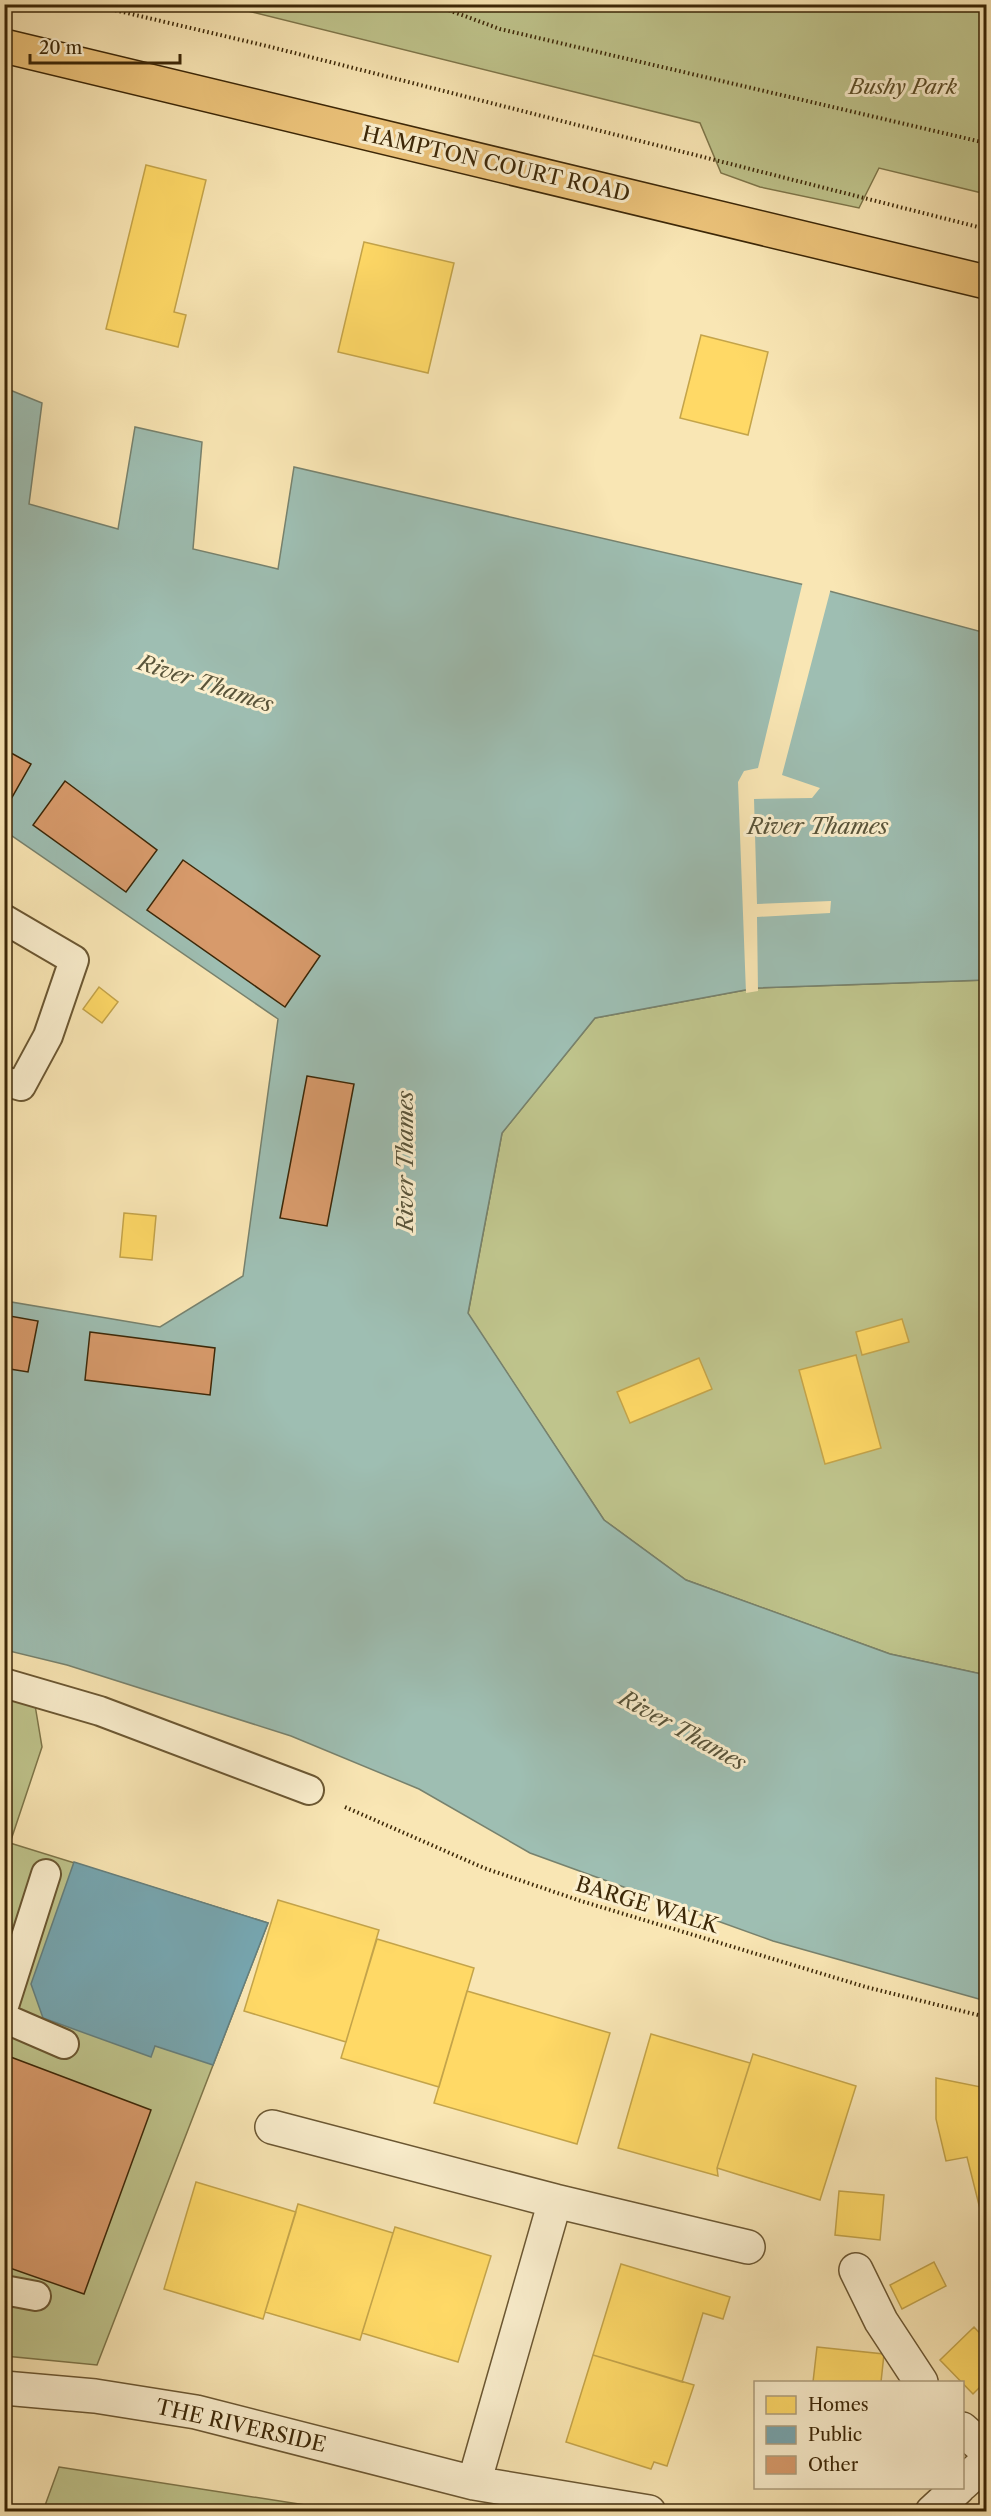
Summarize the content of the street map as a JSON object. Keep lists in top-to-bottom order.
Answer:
{
  "streets": {
    "highway": ["HAMPTON COURT ROAD"],
    "street": ["THE RIVERSIDE"],
    "path": ["BARGE WALK"]
  },
  "water": ["River Thames"],
  "parks": ["Bushy Park"],
  "legend": ["Homes", "Public", "Other"],
  "scale_bar": "20 m"
}
